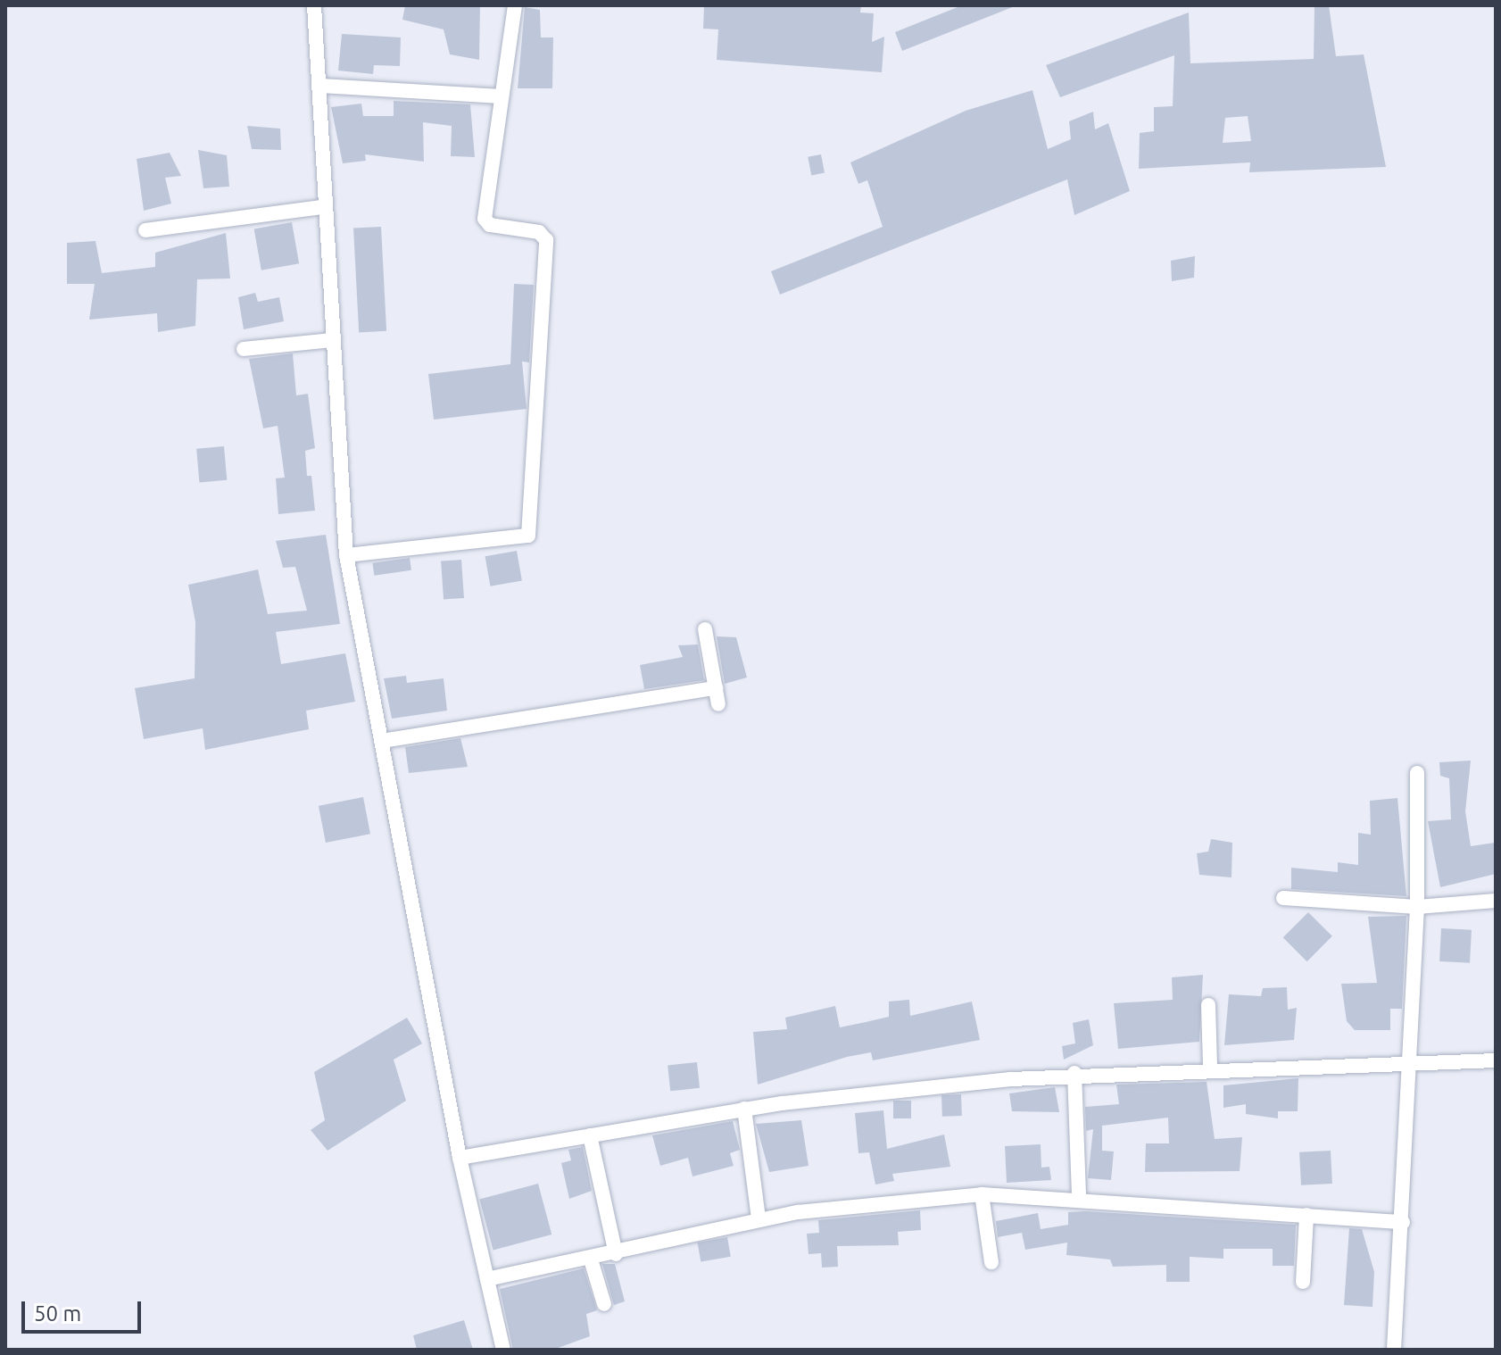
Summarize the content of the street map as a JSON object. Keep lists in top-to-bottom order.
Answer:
{
  "scale_bar": "50 m"
}
